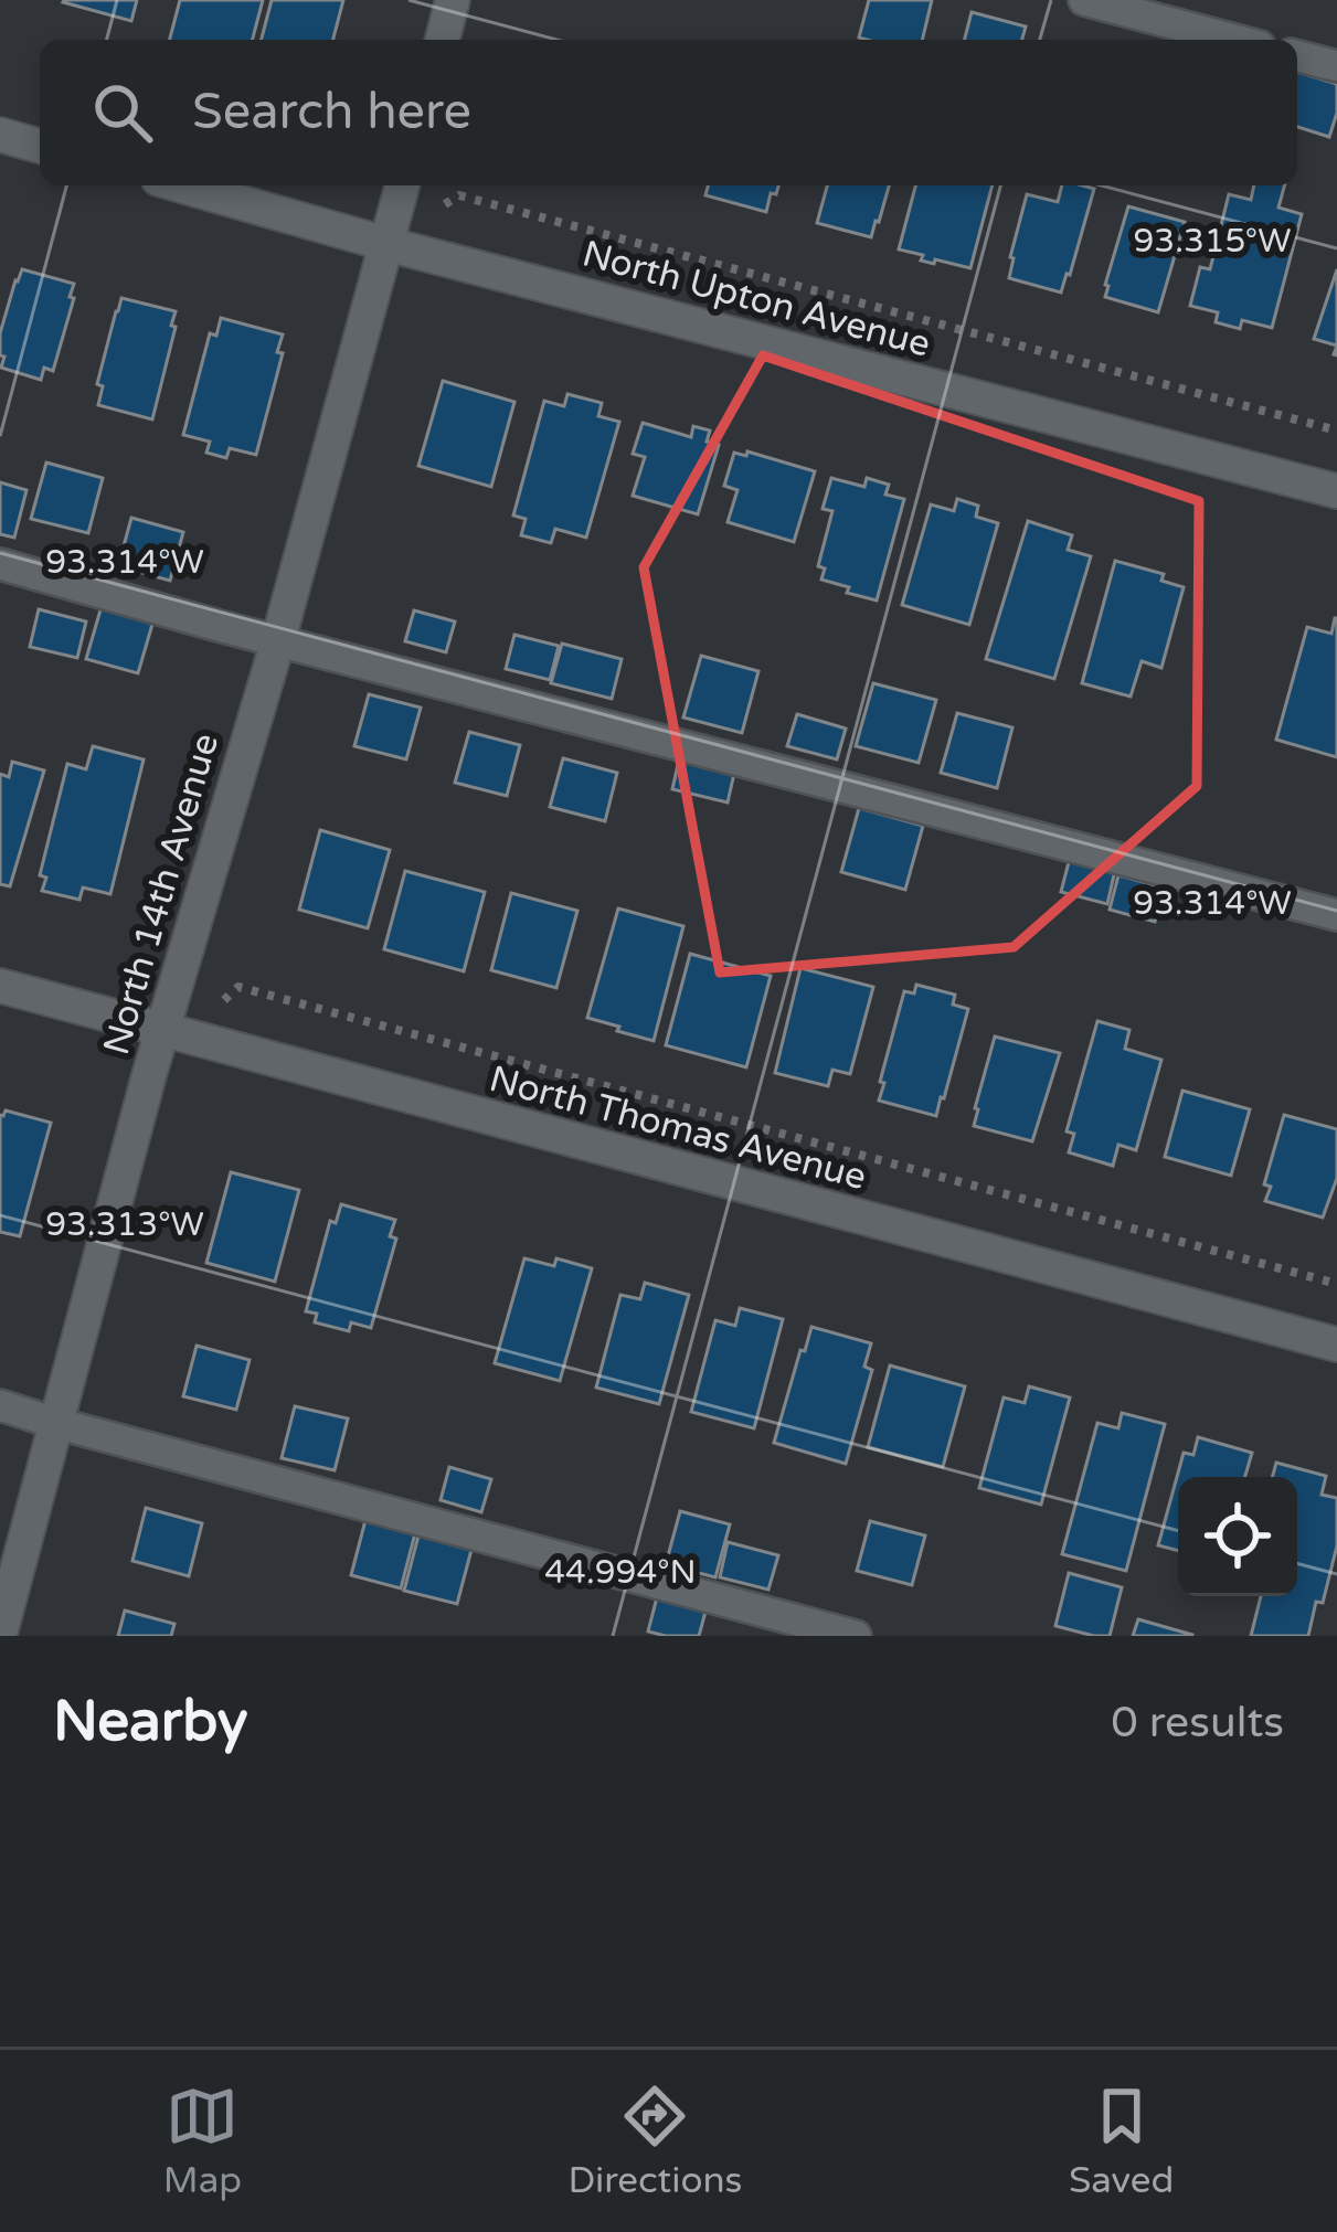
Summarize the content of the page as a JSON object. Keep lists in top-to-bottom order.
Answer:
{
  "streets": {
    "street": ["North Upton Avenue", "North 14th Avenue", "North Thomas Avenue"]
  },
  "crossings": [
    ["North Upton Avenue", "North 14th Avenue"],
    ["North 14th Avenue", "North Thomas Avenue"]
  ],
  "page": {
    "search": "Search here",
    "heading": ["Nearby", "0 results"],
    "nav": ["Map", "Directions", "Saved"]
  },
  "coordinates": [
    "93.315°W",
    "93.314°W",
    "93.313°W",
    "44.994°N"
  ]
}
